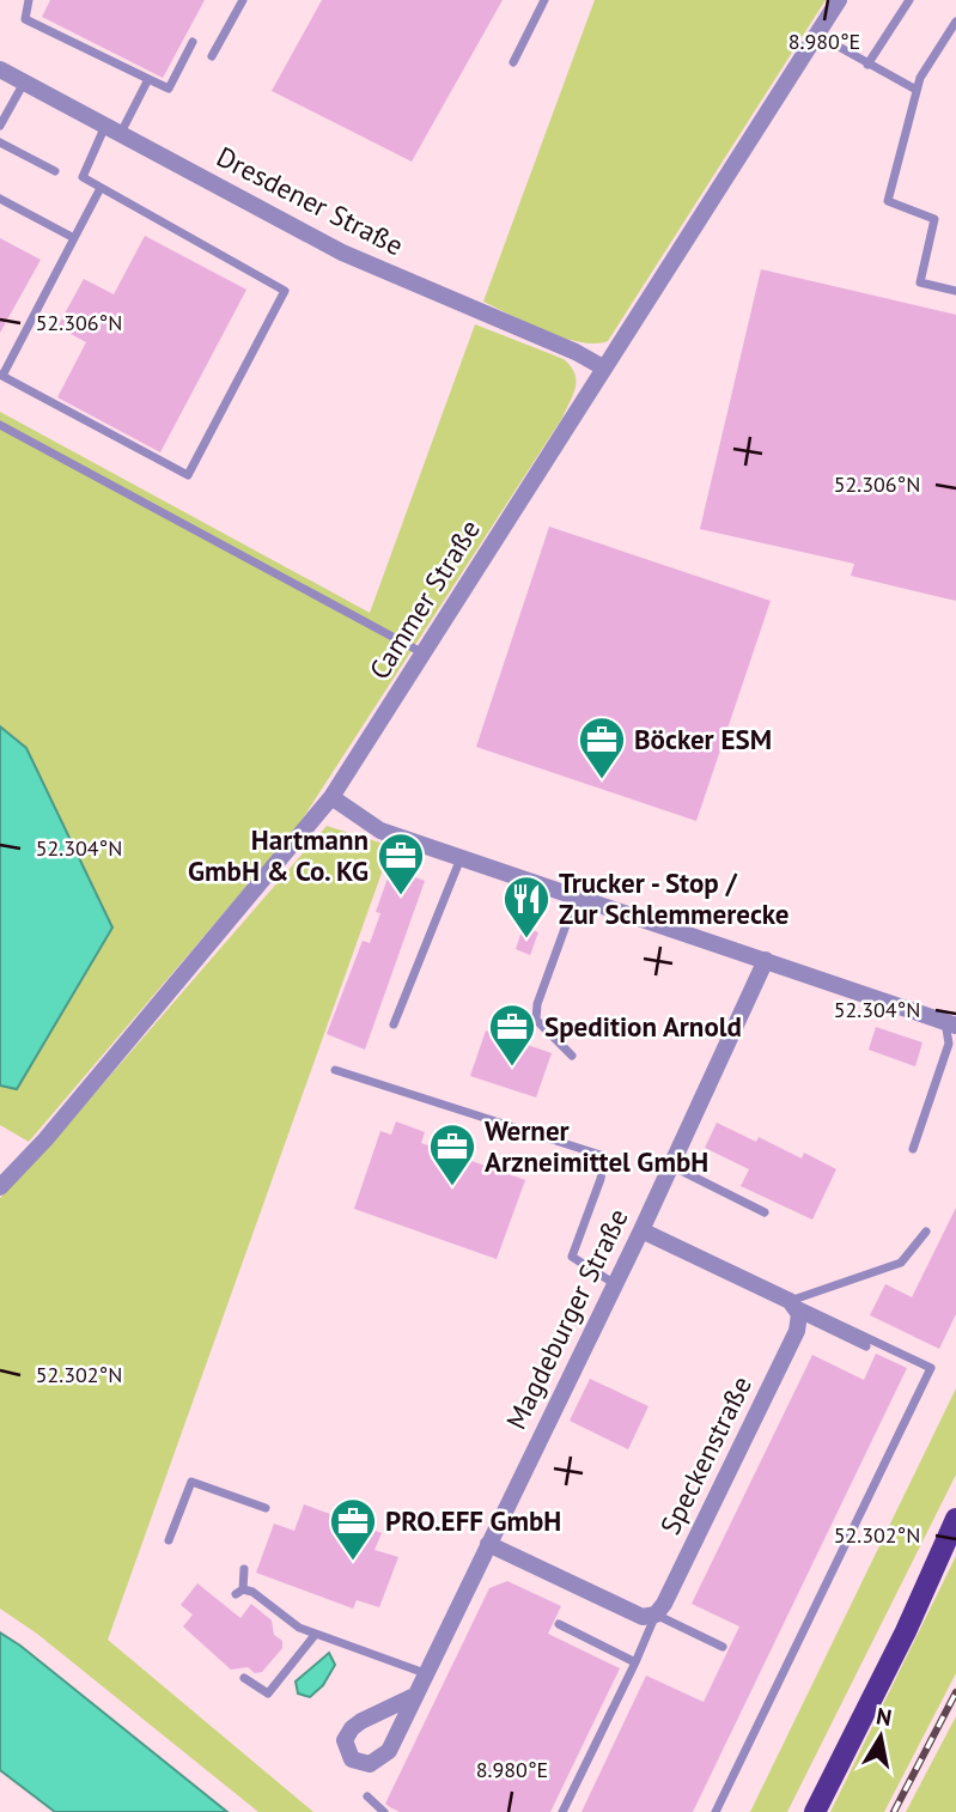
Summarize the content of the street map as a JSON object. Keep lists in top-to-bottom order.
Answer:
{
  "streets": {
    "street": [
      "Dresdener Straße",
      "Cammer Straße",
      "Magdeburger Straße",
      "Speckenstraße"
    ]
  },
  "crossings": [
    ["Dresdener Straße", "Cammer Straße"]
  ],
  "places": {
    "office": [
      "Böcker ESM",
      "Hartmann GmbH & Co. KG",
      "Spedition Arnold",
      "Werner Arzneimittel GmbH",
      "PRO.EFF GmbH"
    ],
    "restaurant": ["Trucker - Stop / Zur Schlemmerecke"]
  },
  "north": "top",
  "coordinates": [
    "8.980°E",
    "52.306°N",
    "52.304°N",
    "52.302°N"
  ]
}
